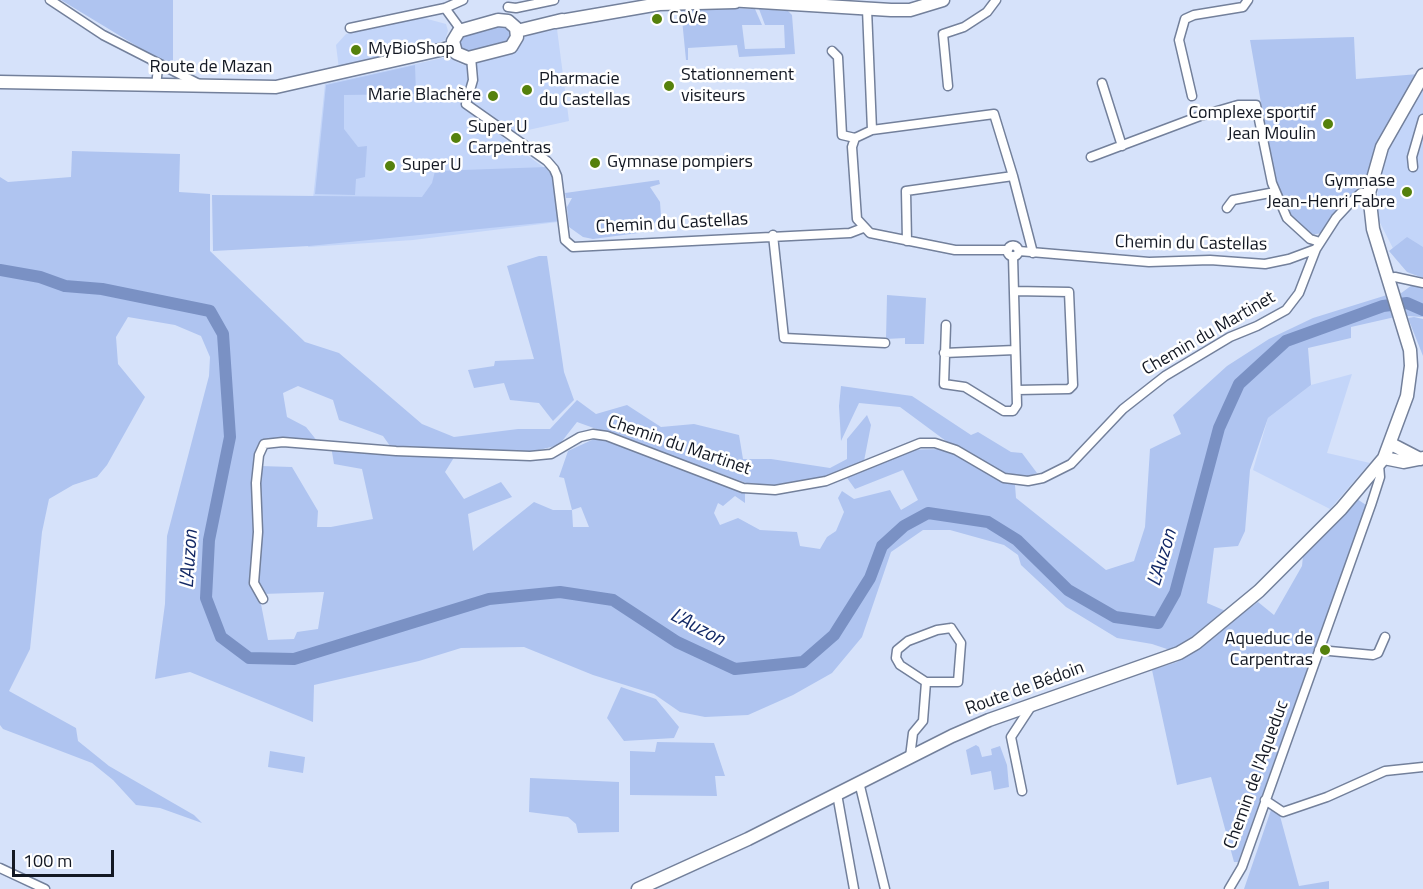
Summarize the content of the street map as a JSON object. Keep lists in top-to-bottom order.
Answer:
{
  "streets": {
    "main road": ["Route de Mazan", "Route de Bédoin"],
    "street": ["Chemin du Castellas", "Chemin du Martinet", "Chemin de l'Aqueduc"]
  },
  "crossings": [
    ["Chemin du Castellas", "Chemin du Martinet"],
    ["Route de Bédoin", "Chemin de l'Aqueduc"]
  ],
  "water": ["L'Auzon"],
  "places": [
    "CoVe",
    "MyBioShop",
    "Stationnement visiteurs",
    "Pharmacie du Castellas",
    "Marie Blachère",
    "Complexe sportif Jean Moulin",
    "Super U Carpentras",
    "Gymnase pompiers",
    "Super U",
    "Gymnase Jean-Henri Fabre",
    "Aqueduc de Carpentras"
  ],
  "scale_bar": "100 m"
}
